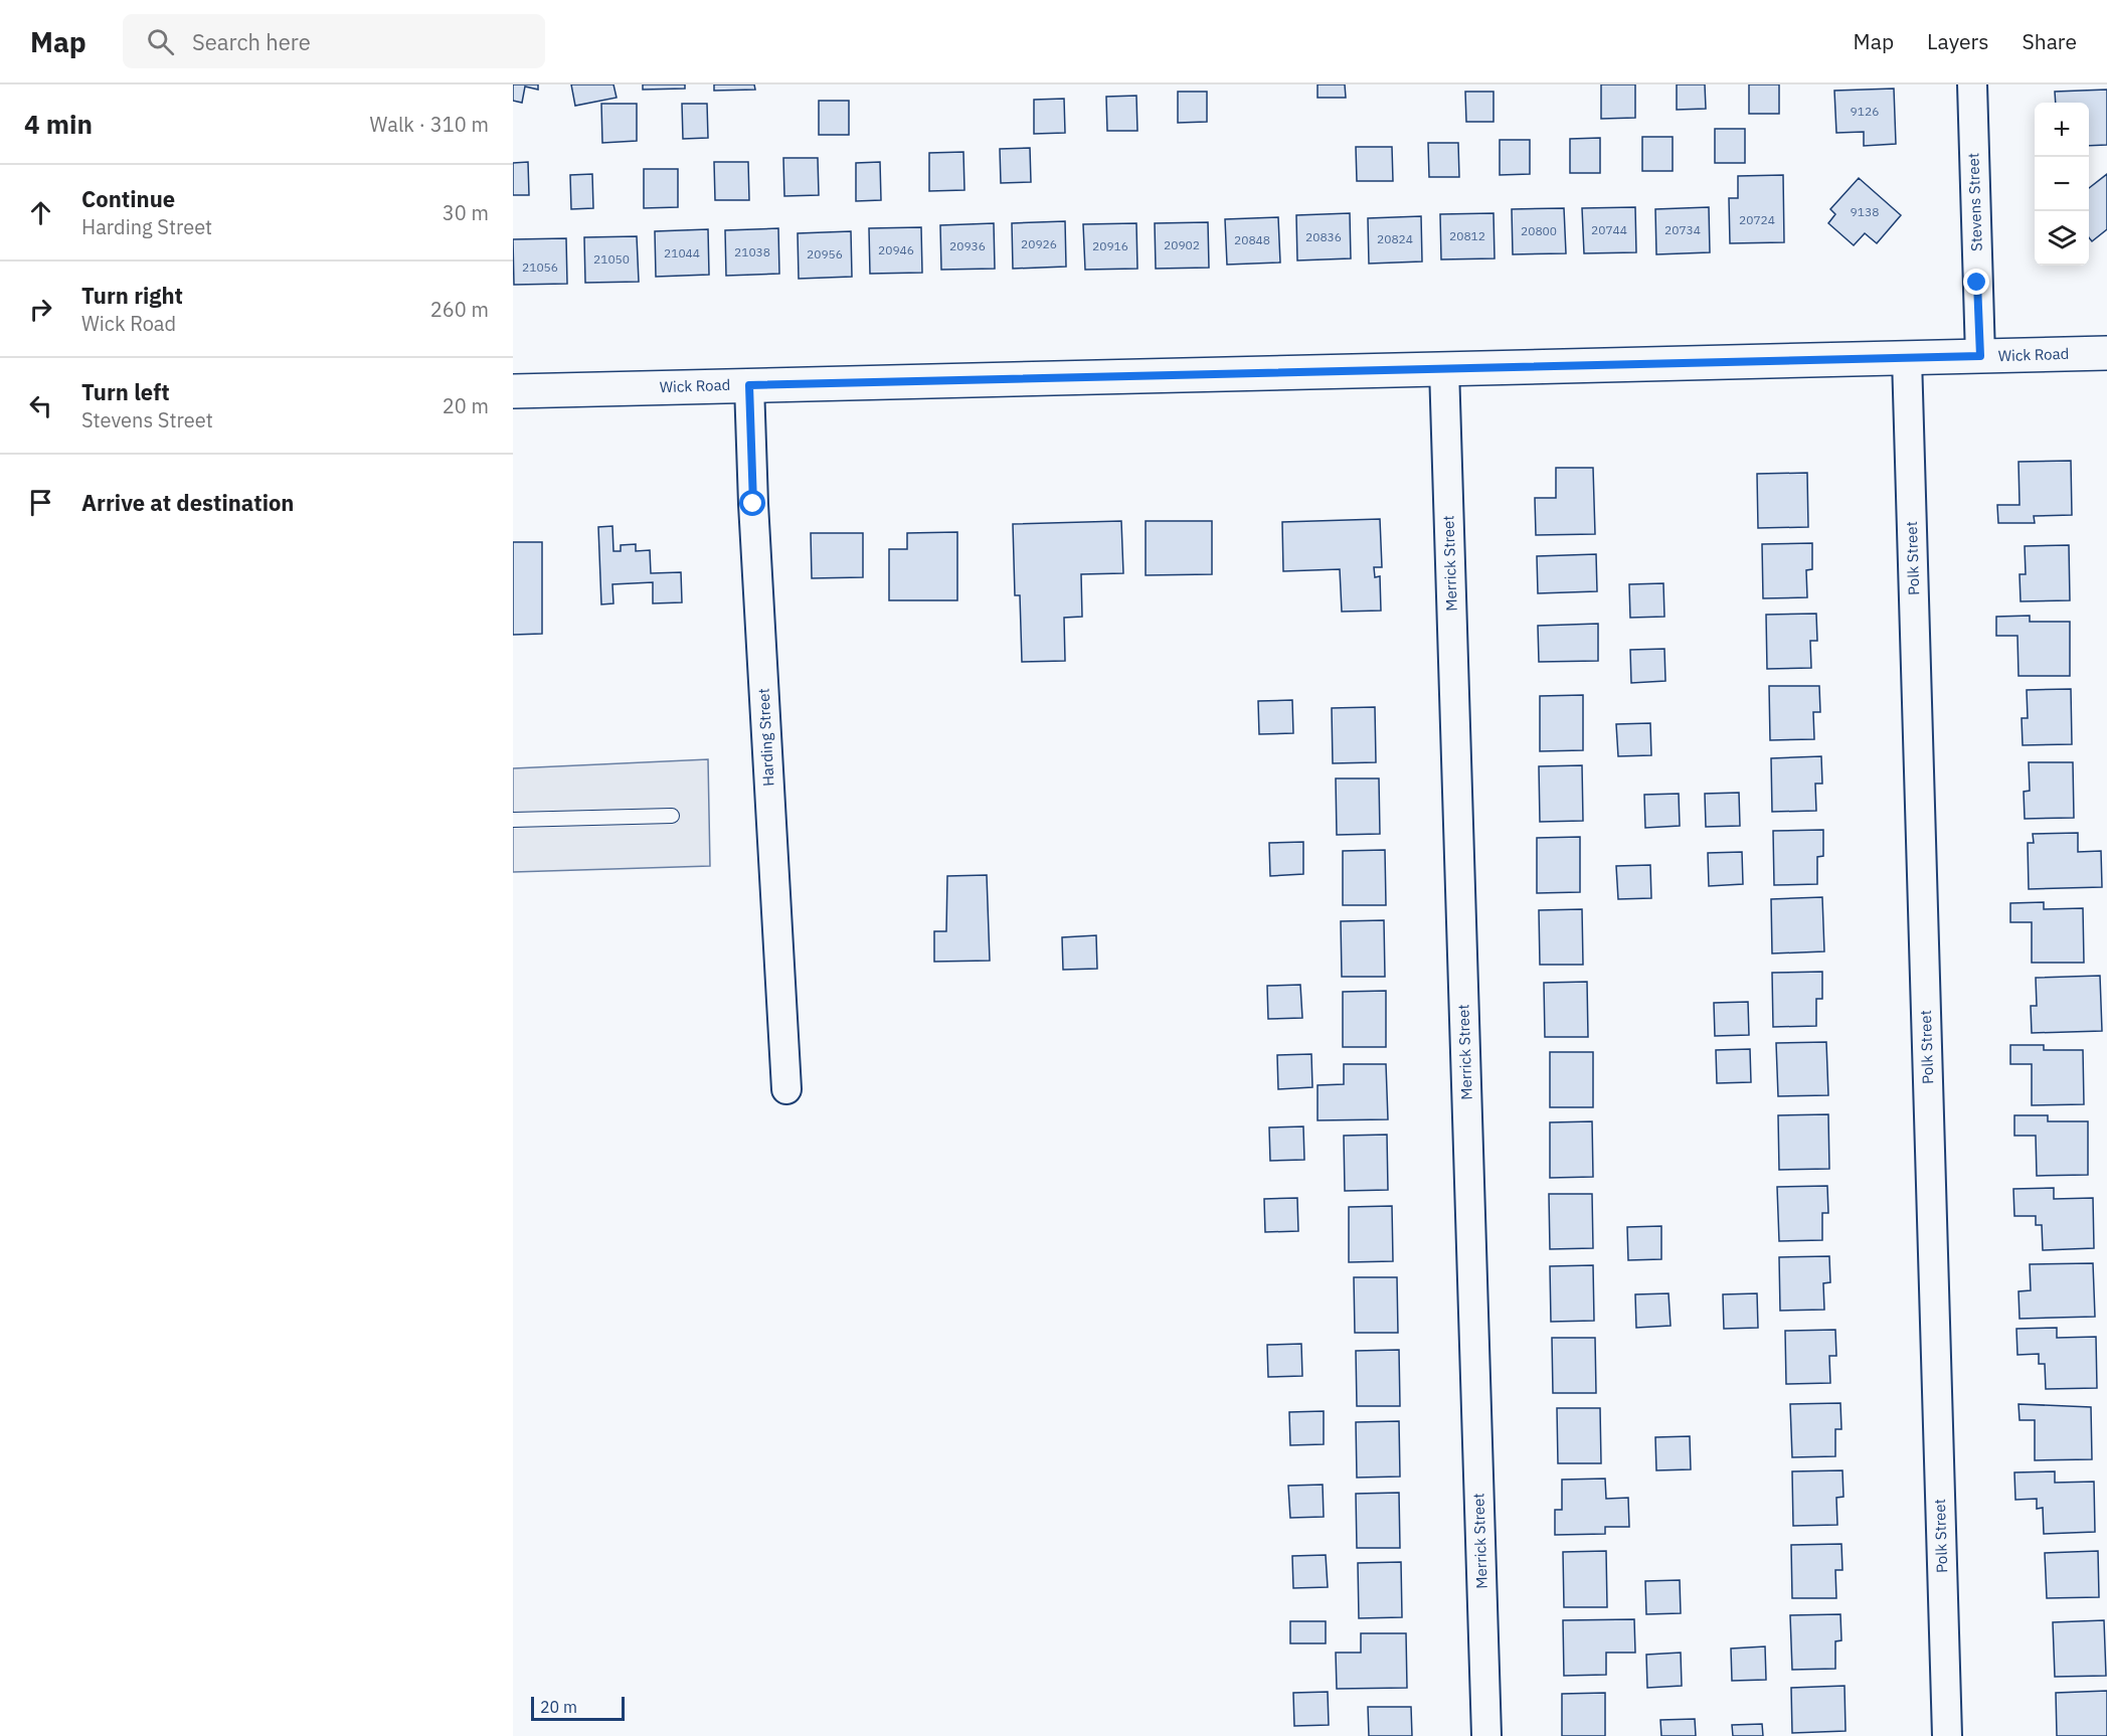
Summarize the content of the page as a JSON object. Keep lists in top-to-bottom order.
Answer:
{
  "streets": {
    "street": [
      "Stevens Street",
      "Wick Road",
      "Polk Street",
      "Merrick Street",
      "Harding Street"
    ]
  },
  "crossings": [
    ["Stevens Street", "Wick Road"],
    ["Wick Road", "Polk Street"],
    ["Wick Road", "Merrick Street"],
    ["Wick Road", "Harding Street"]
  ],
  "house_numbers": [
    "9126",
    "9138",
    "20724",
    "20744",
    "20734",
    "20800",
    "20812",
    "20836",
    "20824",
    "20848",
    "20926",
    "20902",
    "20936",
    "20916",
    "20946",
    "21038",
    "21044",
    "20956",
    "21050",
    "21056"
  ],
  "scale_bar": "20 m",
  "page": {
    "header": "Map",
    "search": "Search here",
    "nav": ["Map", "Layers", "Share"],
    "heading": ["4 min", "Walk · 310 m"],
    "map_buttons": ["+", "−"],
    "list": [
      ["Continue", "Harding Street", "30 m"],
      ["Turn right", "Wick Road", "260 m"],
      ["Turn left", "Stevens Street", "20 m"],
      "Arrive at destination"
    ],
    "scale": "20 m"
  }
}
